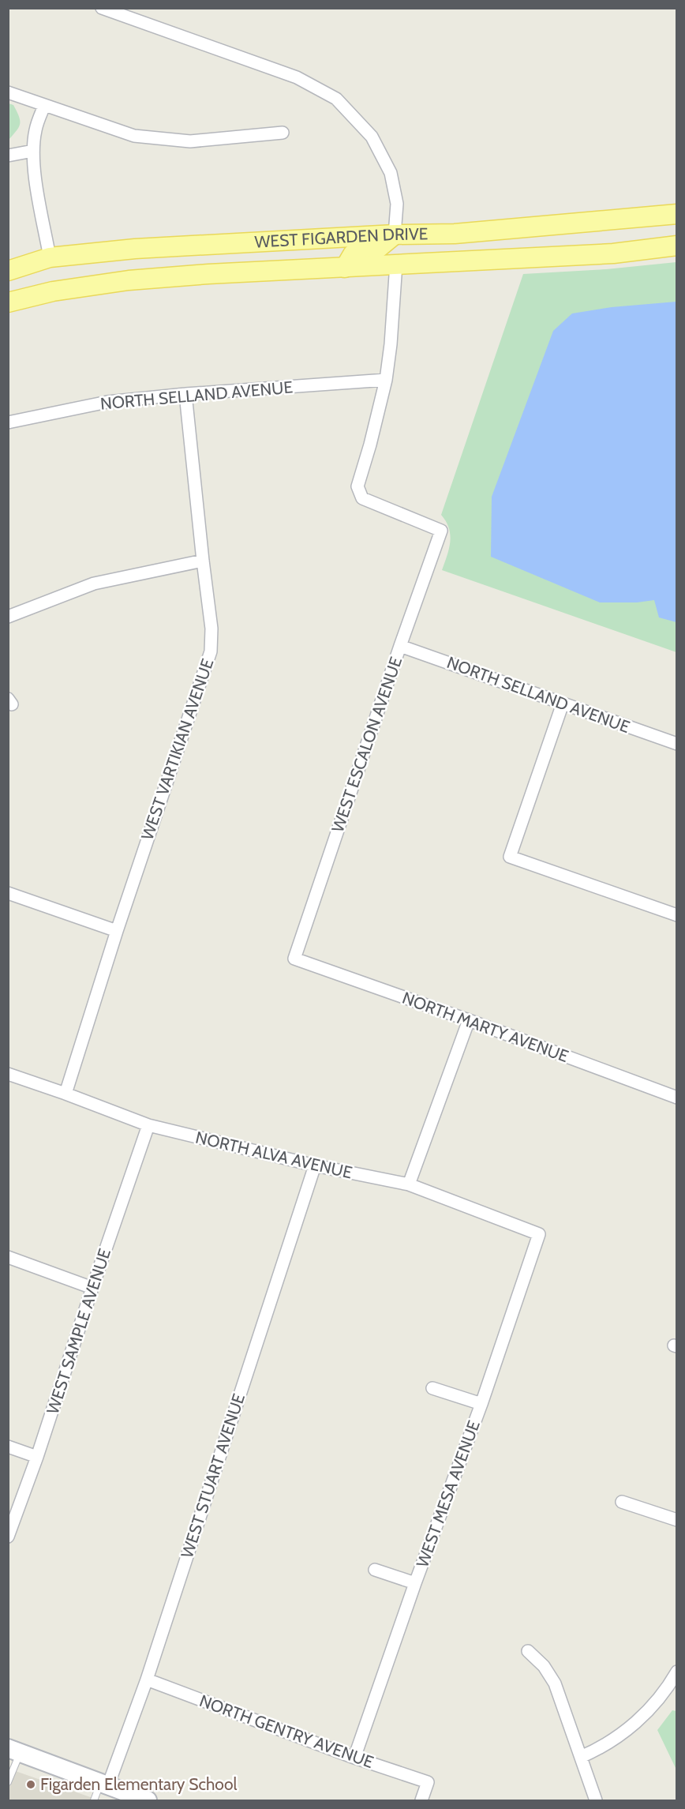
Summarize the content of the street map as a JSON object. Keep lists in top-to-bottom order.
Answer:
{
  "streets": {
    "main road": ["WEST FIGARDEN DRIVE"],
    "street": [
      "NORTH SELLAND AVENUE",
      "WEST ESCALON AVENUE",
      "WEST VARTIKIAN AVENUE",
      "NORTH MARTY AVENUE",
      "NORTH ALVA AVENUE",
      "WEST SAMPLE AVENUE",
      "WEST STUART AVENUE",
      "WEST MESA AVENUE",
      "NORTH GENTRY AVENUE"
    ]
  },
  "crossings": [
    ["NORTH SELLAND AVENUE", "WEST ESCALON AVENUE"],
    ["NORTH SELLAND AVENUE", "WEST VARTIKIAN AVENUE"],
    ["WEST ESCALON AVENUE", "NORTH MARTY AVENUE"],
    ["WEST VARTIKIAN AVENUE", "NORTH ALVA AVENUE"],
    ["NORTH ALVA AVENUE", "WEST SAMPLE AVENUE"],
    ["NORTH ALVA AVENUE", "WEST STUART AVENUE"],
    ["NORTH ALVA AVENUE", "WEST MESA AVENUE"],
    ["WEST STUART AVENUE", "NORTH GENTRY AVENUE"],
    ["WEST MESA AVENUE", "NORTH GENTRY AVENUE"]
  ],
  "places": ["Figarden Elementary School"]
}
